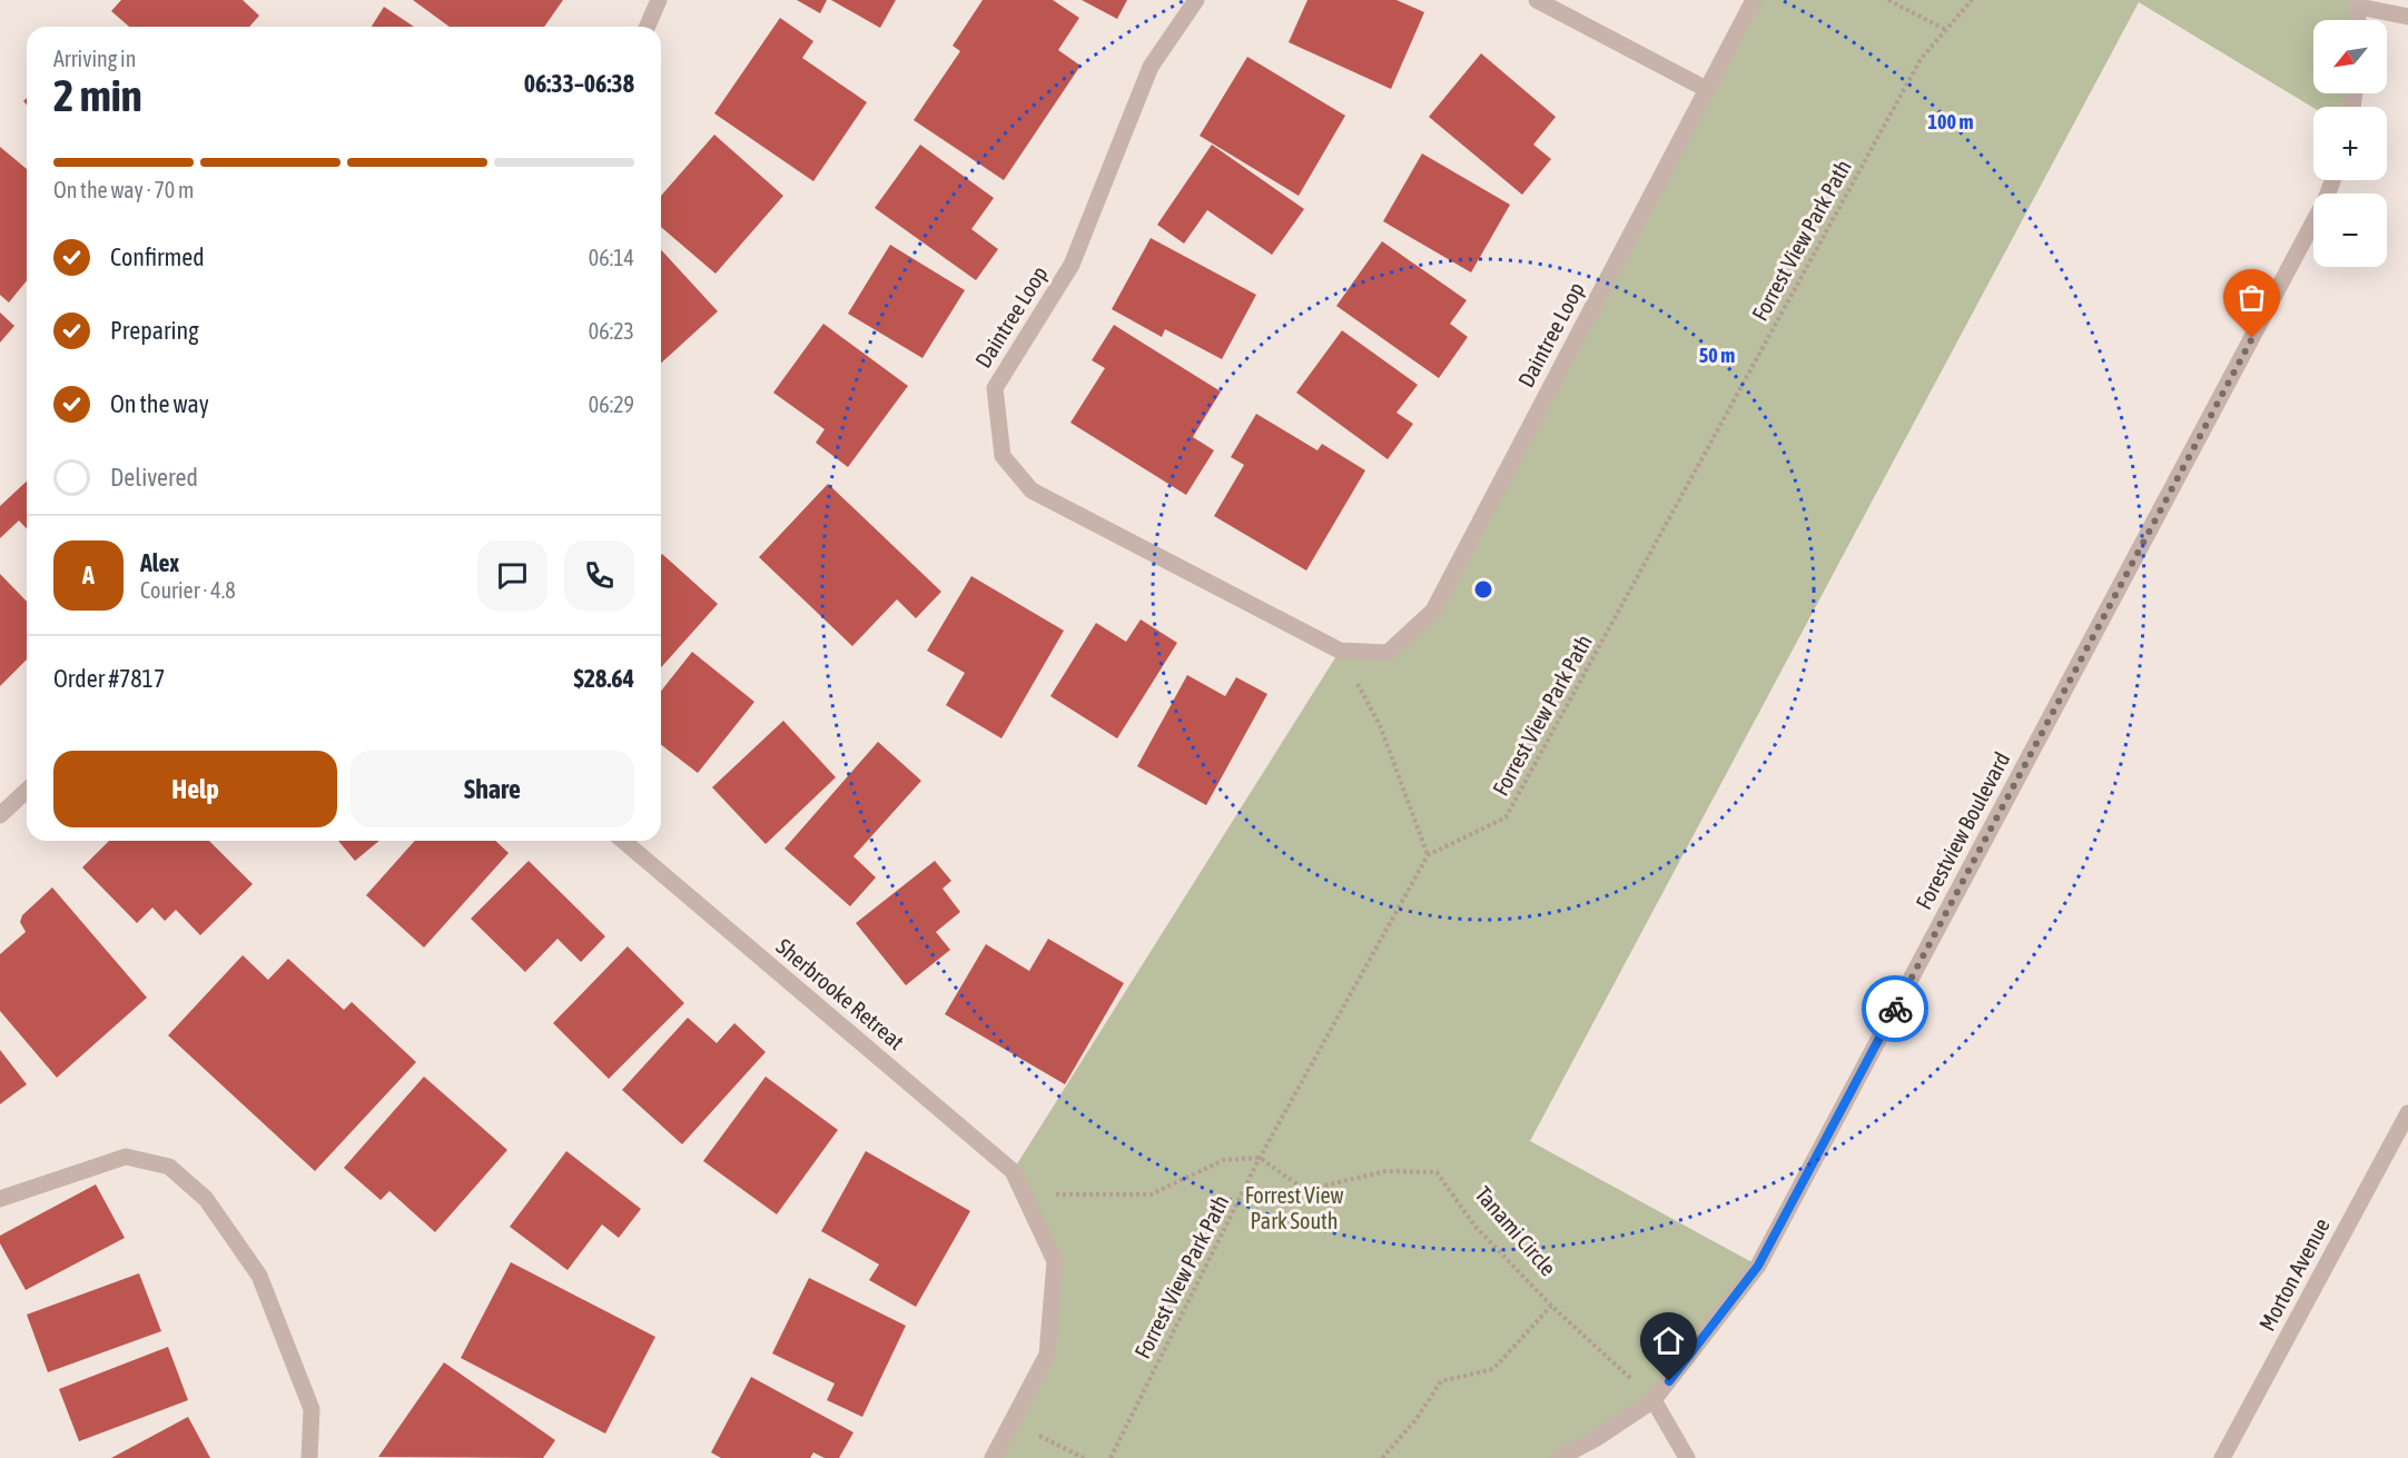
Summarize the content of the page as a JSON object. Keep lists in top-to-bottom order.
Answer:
{
  "streets": {
    "street": [
      "Daintree Loop",
      "Forestview Boulevard",
      "Sherbrooke Retreat",
      "Morton Avenue"
    ],
    "path": ["Forrest View Park Path", "Tanami Circle"]
  },
  "crossings": [
    ["Forrest View Park Path", "Tanami Circle"],
    ["Forestview Boulevard", "Tanami Circle"]
  ],
  "parks": ["Forrest View Park South"],
  "north": "bottom left",
  "page": {
    "map_buttons": ["+", "−"],
    "heading": ["2 min", "Arriving in", "06:33–06:38"],
    "panel": [
      "Alex",
      "Courier · 4.8",
      "Order #7817",
      "$28.64"
    ],
    "bar": "On the way · 70 m",
    "list": [
      ["Confirmed", "06:14"],
      ["Preparing", "06:23"],
      ["On the way", "06:29"],
      "Delivered"
    ],
    "round": "A",
    "buttons": ["Help", "Share"]
  },
  "rings": ["100 m", "50 m"]
}
